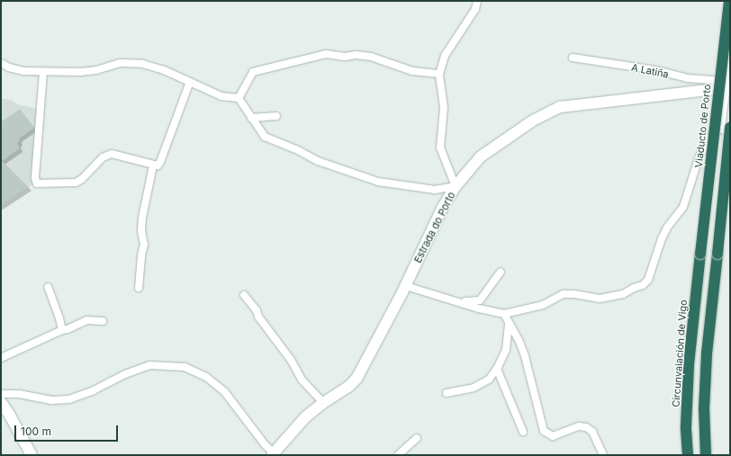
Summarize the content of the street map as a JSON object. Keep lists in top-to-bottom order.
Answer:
{
  "streets": {
    "highway": ["Viaducto de Porto", "Circunvalación de Vigo"],
    "street": ["A Latiña", "Estrada do Porto"]
  },
  "crossings": [
    ["A Latiña", "Estrada do Porto"],
    ["Viaducto de Porto", "Circunvalación de Vigo"]
  ],
  "scale_bar": "100 m"
}
